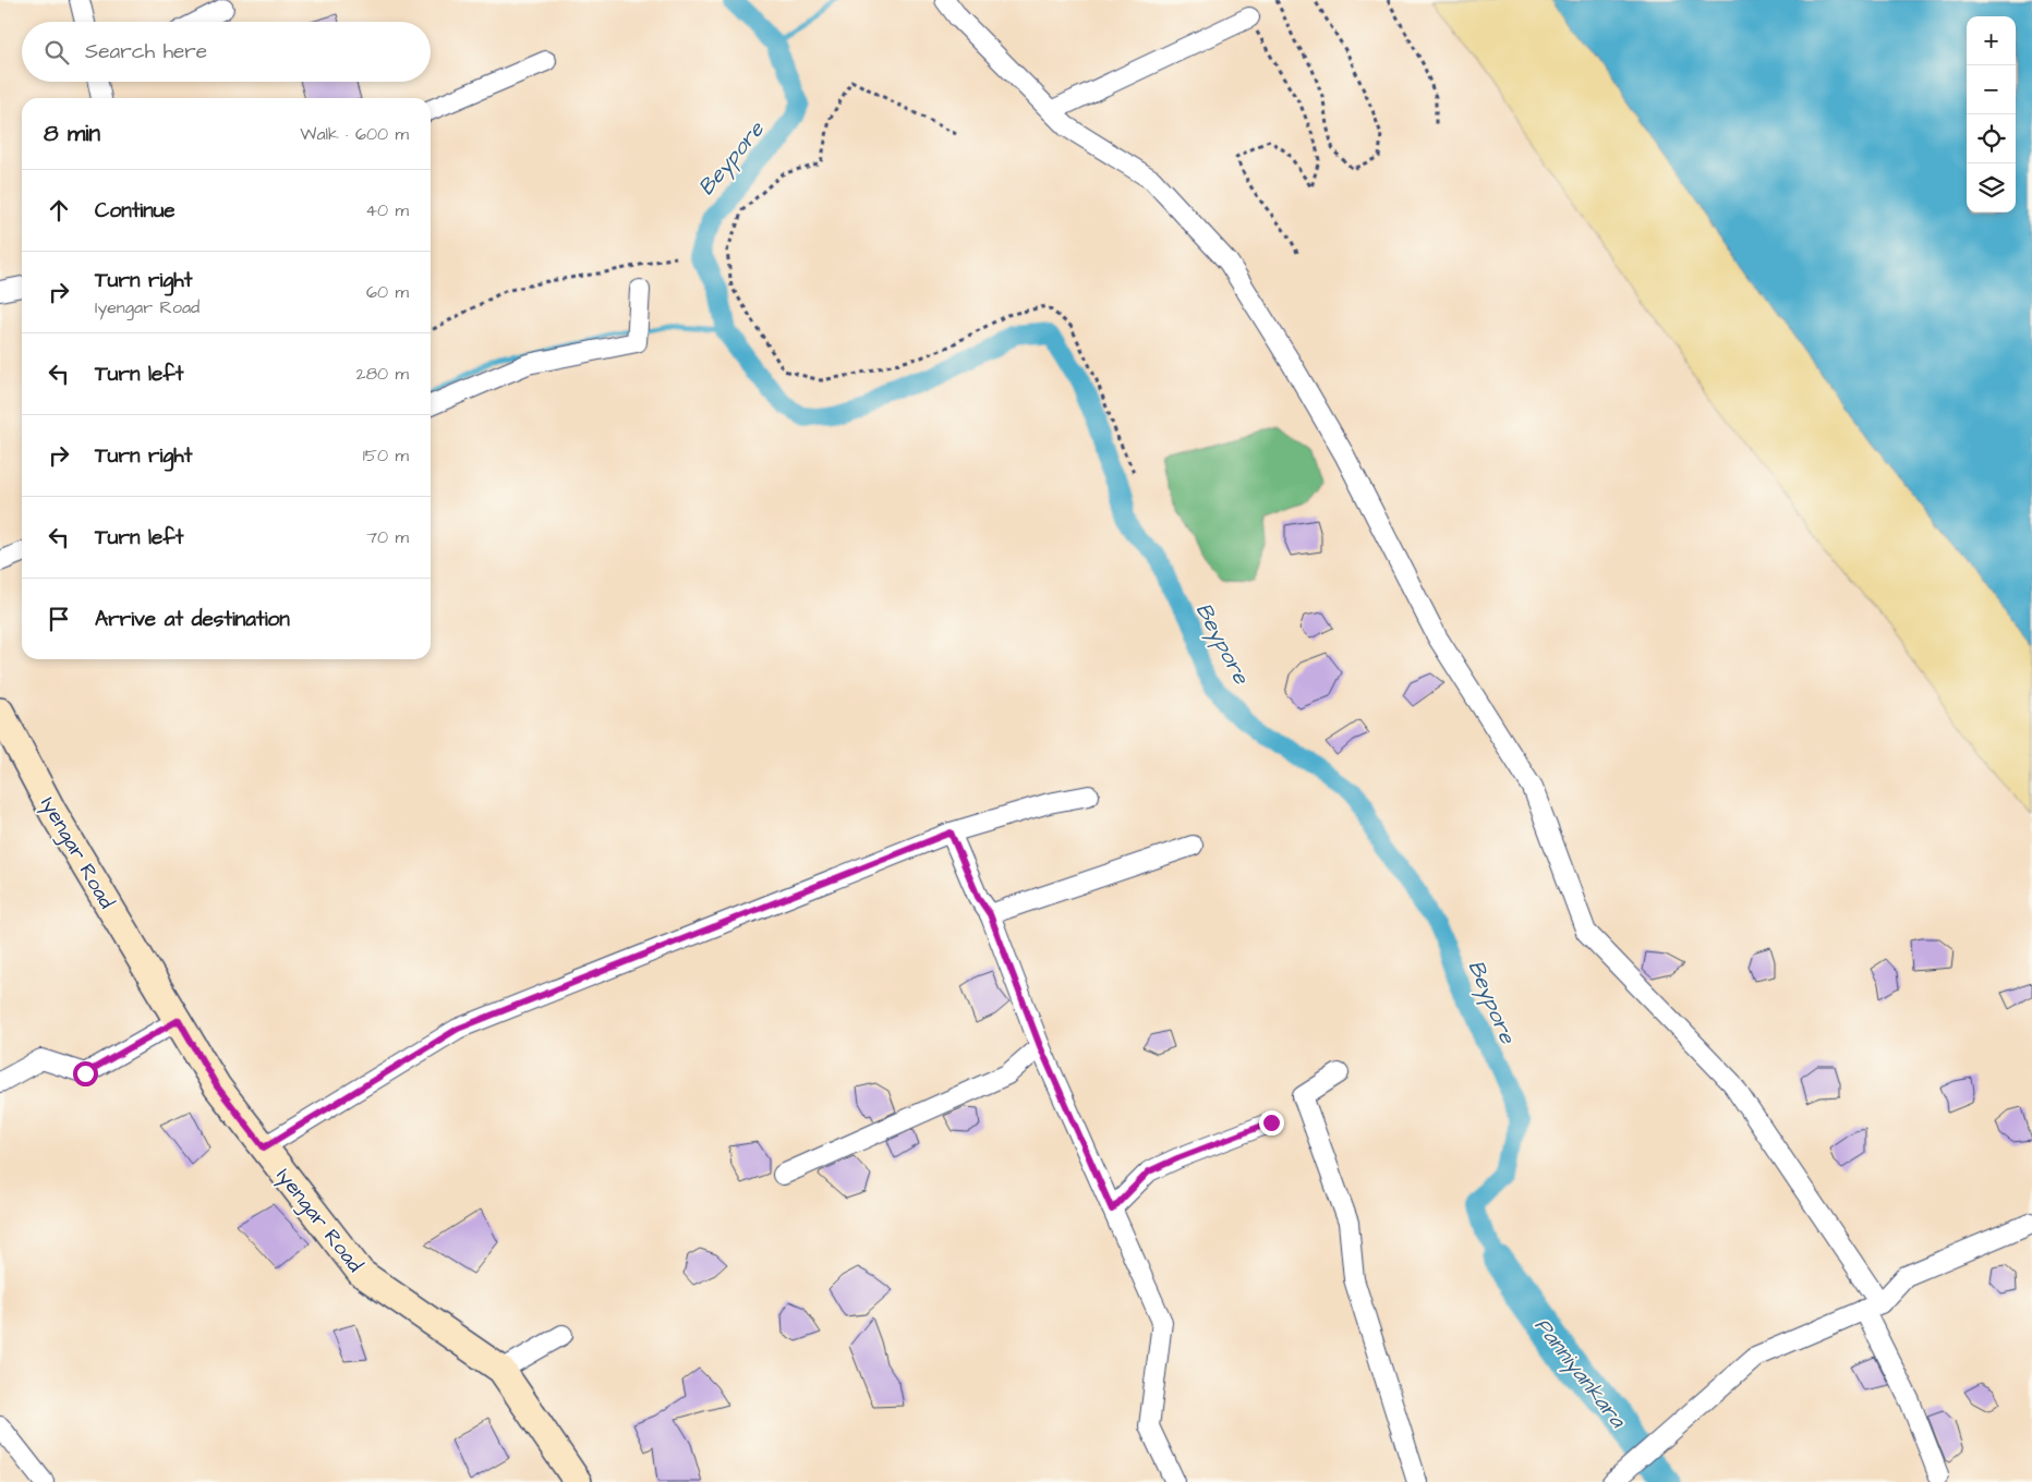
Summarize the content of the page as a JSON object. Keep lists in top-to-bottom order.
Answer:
{
  "streets": {
    "main road": ["Iyengar Road"]
  },
  "water": ["Beypore", "Panniyankara"],
  "page": {
    "map_buttons": ["+", "−"],
    "search": "Search here",
    "heading": ["8 min", "Walk · 600 m"],
    "list": [
      ["Continue", "40 m"],
      ["Turn right", "Iyengar Road", "60 m"],
      ["Turn left", "280 m"],
      ["Turn right", "150 m"],
      ["Turn left", "70 m"],
      "Arrive at destination"
    ]
  }
}
